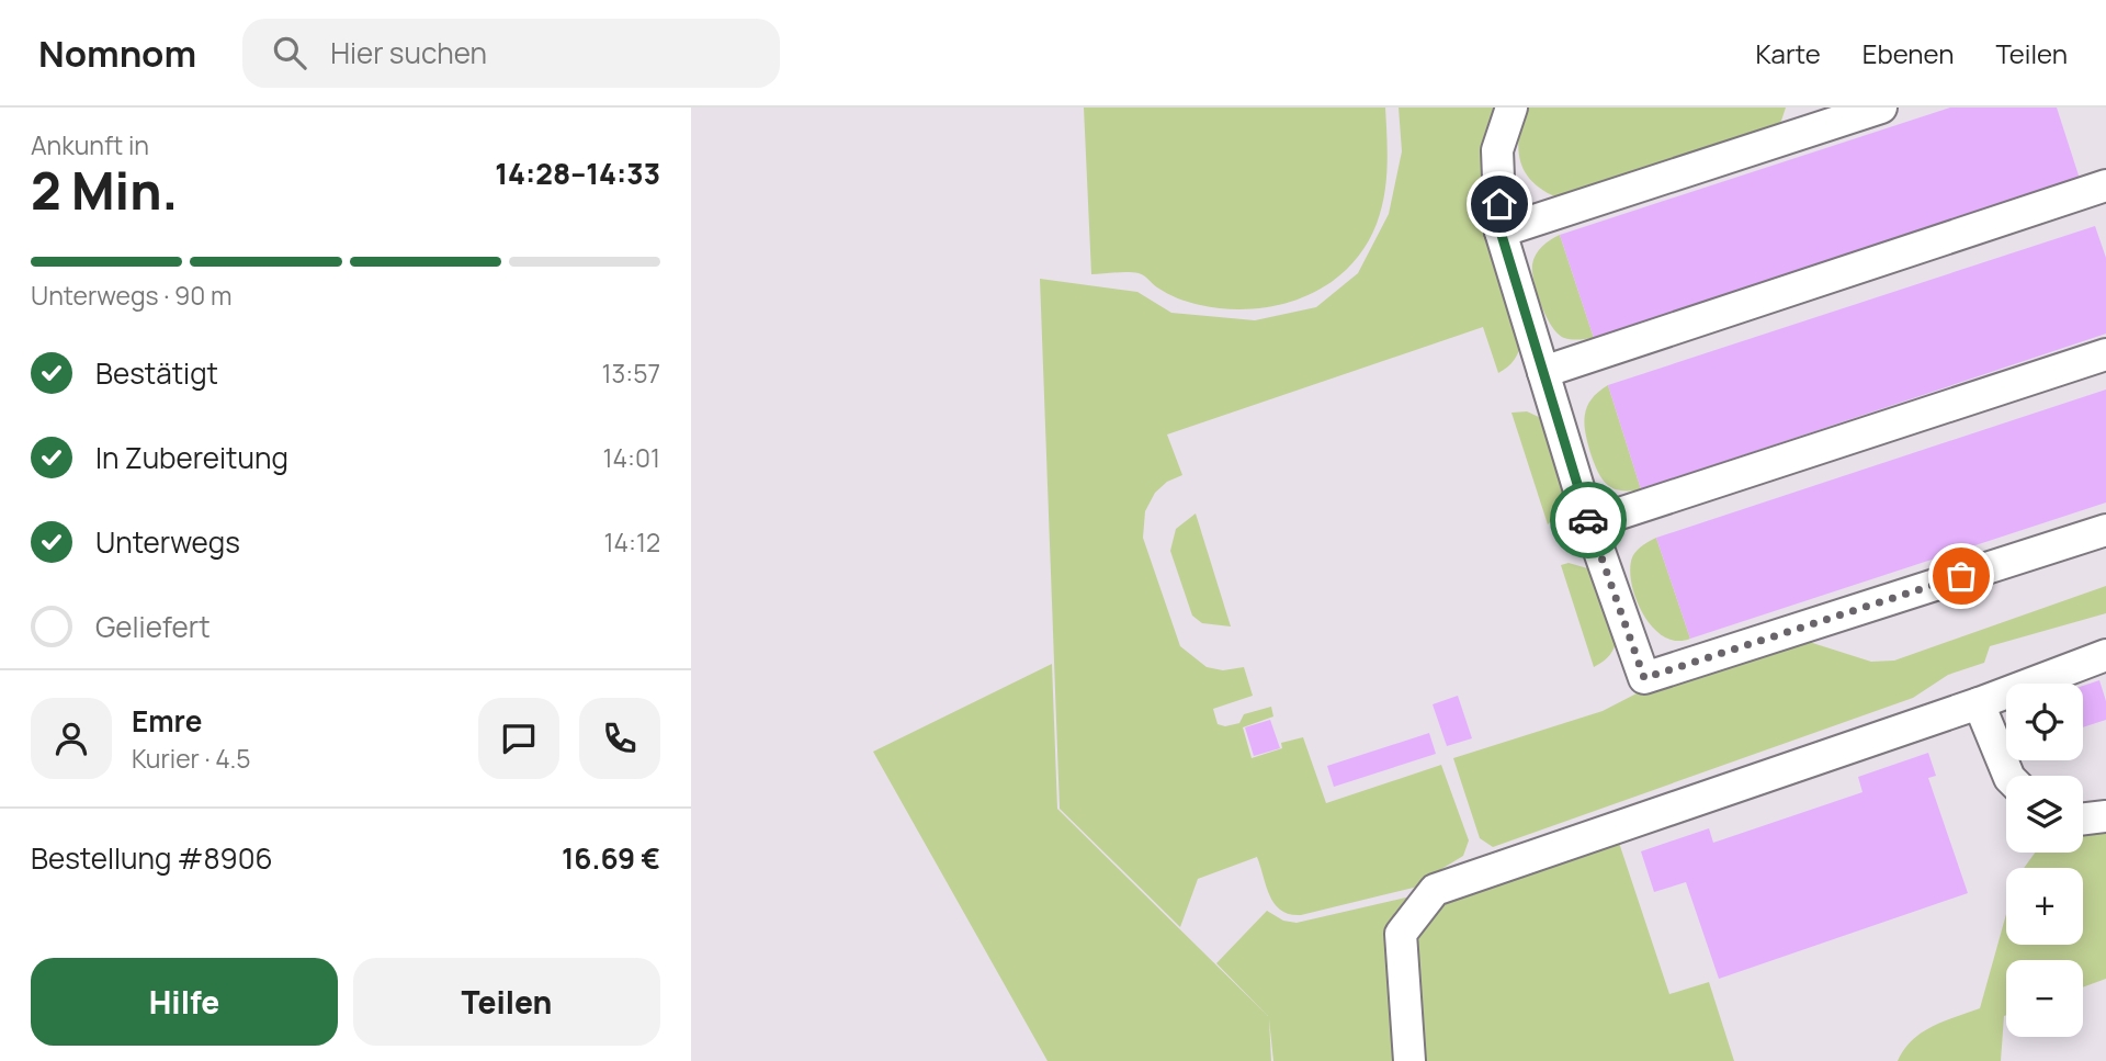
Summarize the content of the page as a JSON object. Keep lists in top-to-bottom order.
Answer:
{
  "page": {
    "header": "Nomnom",
    "search": "Hier suchen",
    "nav": ["Karte", "Ebenen", "Teilen"],
    "heading": ["2 Min.", "Ankunft in", "14:28–14:33"],
    "panel": [
      "Emre",
      "Kurier · 4.5",
      "Bestellung #8906",
      "16.69 €"
    ],
    "bar": "Unterwegs · 90 m",
    "list": [
      ["Bestätigt", "13:57"],
      ["In Zubereitung", "14:01"],
      ["Unterwegs", "14:12"],
      "Geliefert"
    ],
    "map_buttons": ["+", "−"],
    "buttons": ["Hilfe", "Teilen"]
  }
}
